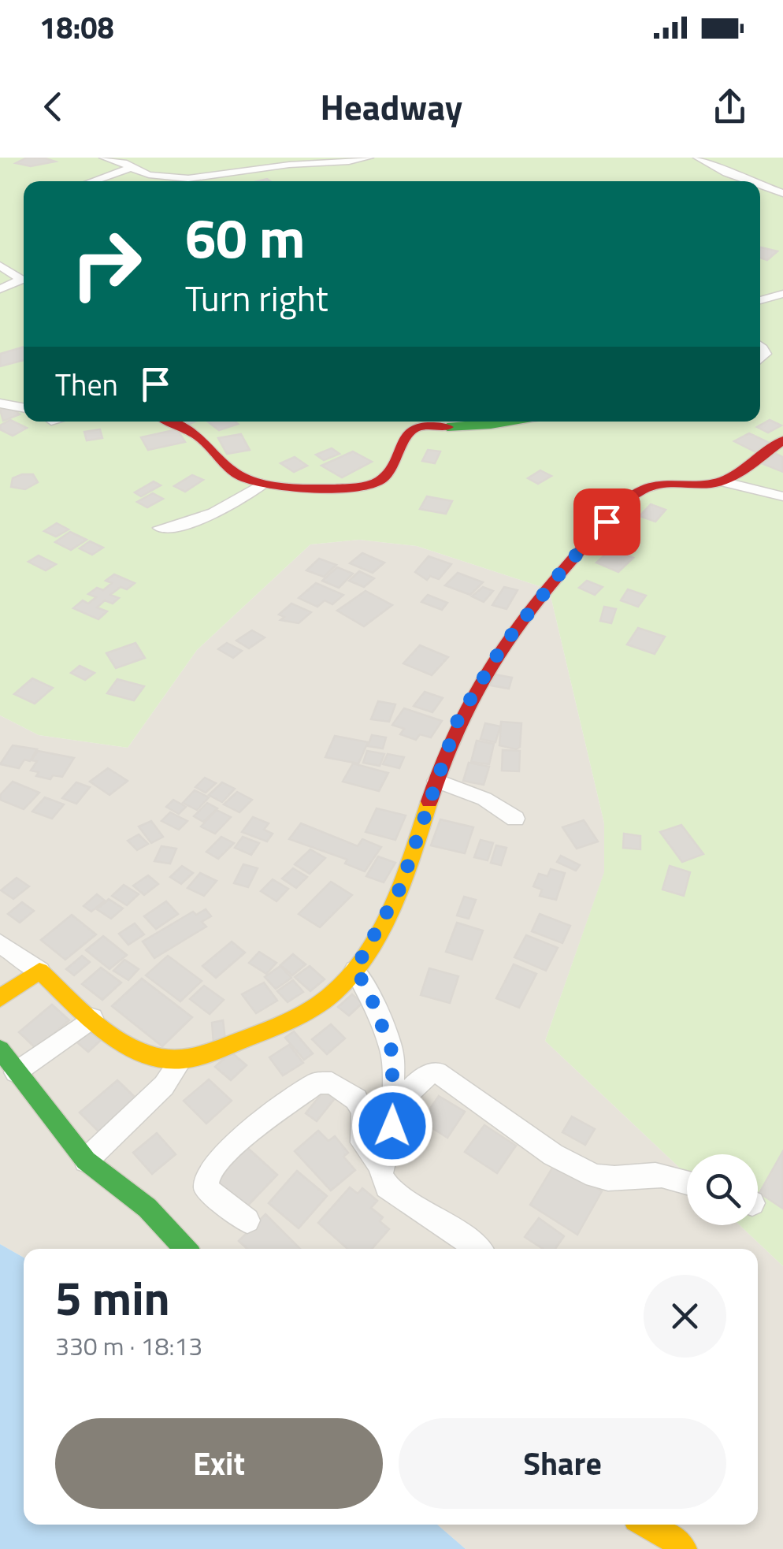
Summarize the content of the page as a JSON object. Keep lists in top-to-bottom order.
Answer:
{
  "page": {
    "status": "18:08",
    "header": "Headway",
    "turn": ["60 m", "Turn right"],
    "then": "Then",
    "heading": ["5 min", "330 m · 18:13"],
    "buttons": ["Exit", "Share"]
  }
}
